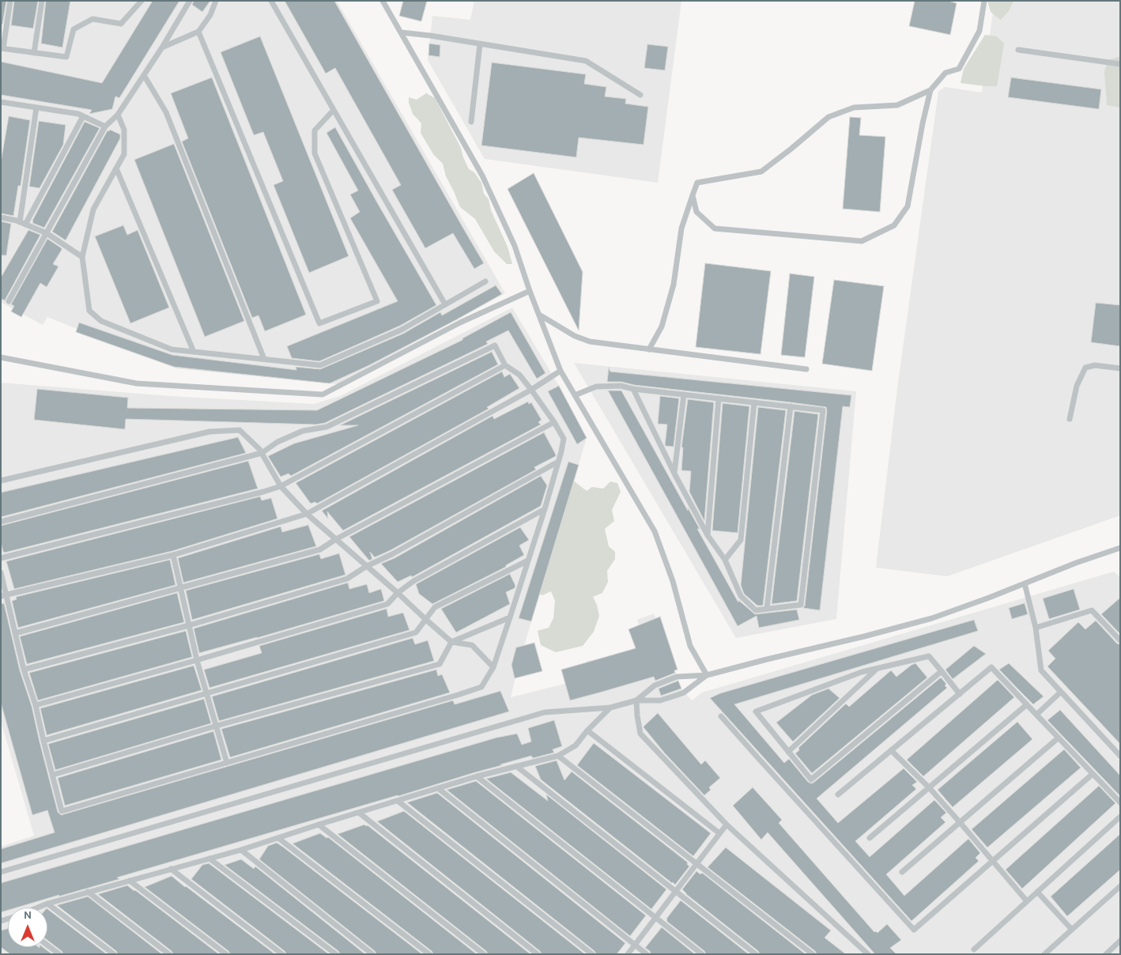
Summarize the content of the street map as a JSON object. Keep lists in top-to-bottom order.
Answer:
{
  "north": "top"
}
